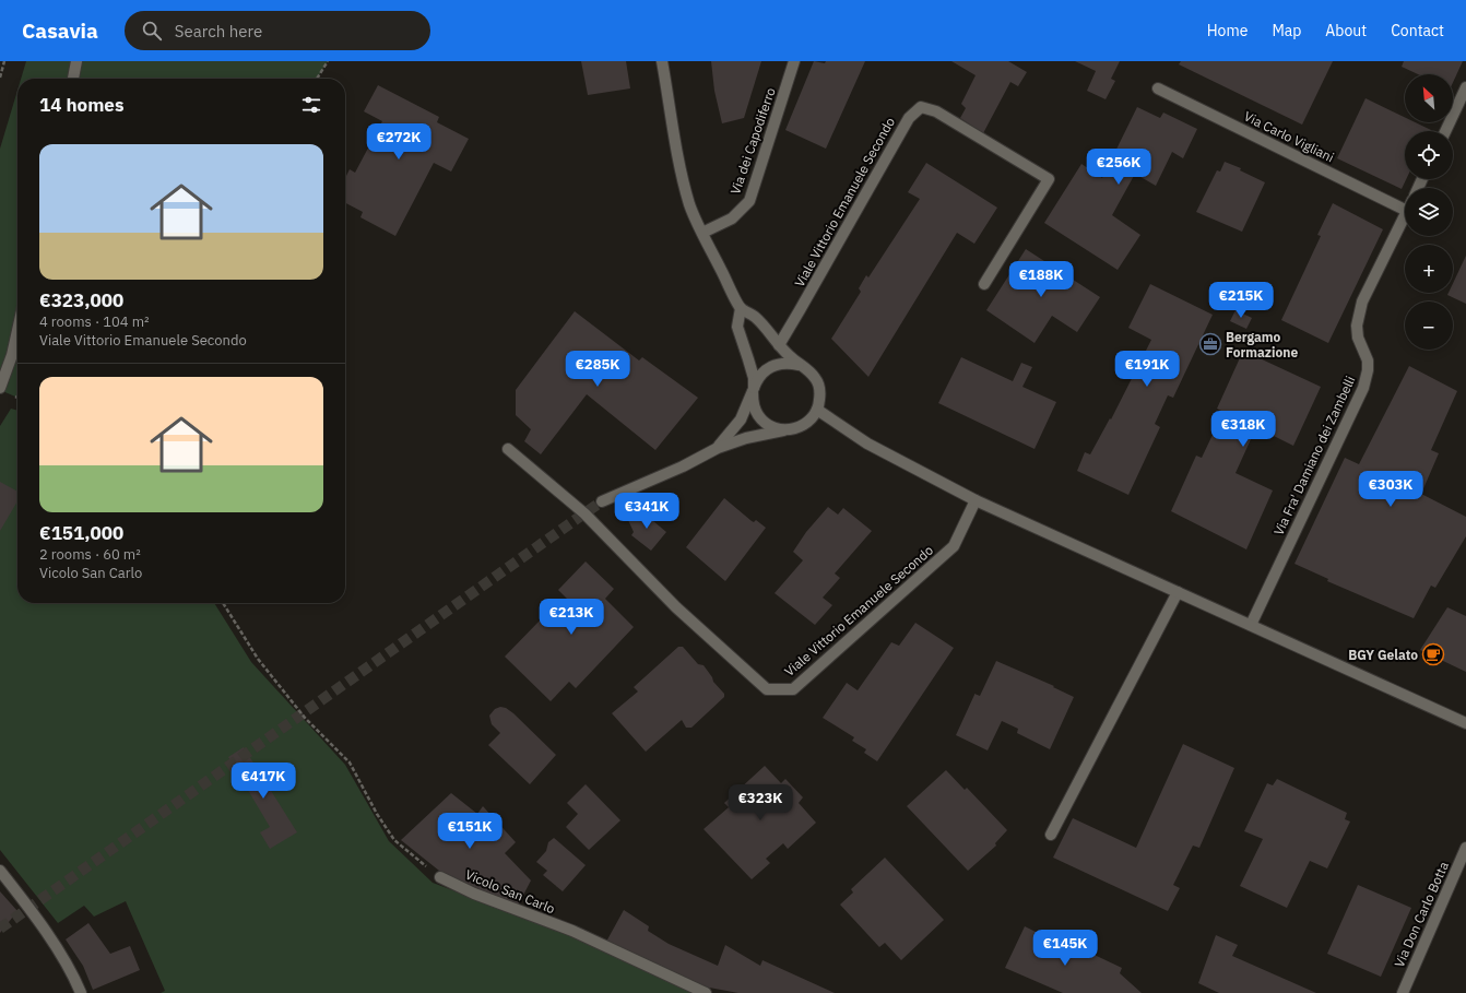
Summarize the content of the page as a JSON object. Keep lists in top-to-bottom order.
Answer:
{
  "streets": {
    "street": [
      "Via Carlo Vigliani",
      "Via dei Capodiferro",
      "Viale Vittorio Emanuele Secondo",
      "Via Fra' Damiano dei Zambelli",
      "Vicolo San Carlo",
      "Via Don Carlo Botta"
    ]
  },
  "places": {
    "office": ["Bergamo Formazione"],
    "cafe": ["BGY Gelato"]
  },
  "north": "top left",
  "page": {
    "header": "Casavia",
    "search": "Search here",
    "nav": [
      "Home",
      "Map",
      "About",
      "Contact"
    ],
    "map_buttons": ["+", "−"],
    "heading": "14 homes",
    "price": [
      "€272K",
      "€256K",
      "€188K",
      "€215K",
      "€285K",
      "€191K",
      "€318K",
      "€303K",
      "€341K",
      "€213K",
      "€417K",
      "€323K",
      "€151K",
      "€145K"
    ],
    "list": [
      {
        "name": "€323,000",
        "note": "4 rooms · 104 m² · Viale Vittorio Emanuele Secondo"
      },
      {
        "name": "€151,000",
        "note": "2 rooms · 60 m² · Vicolo San Carlo"
      }
    ]
  }
}
